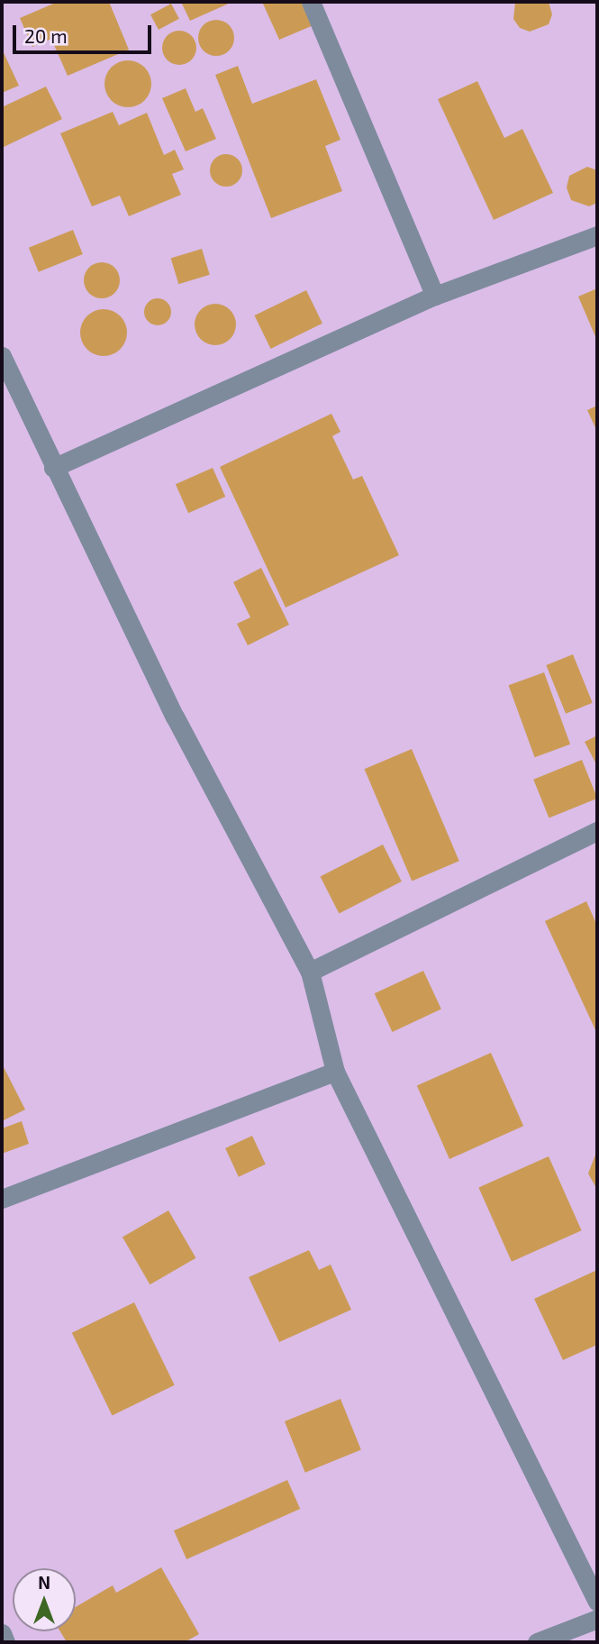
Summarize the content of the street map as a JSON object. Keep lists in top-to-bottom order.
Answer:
{
  "scale_bar": "20 m",
  "north": "top"
}
